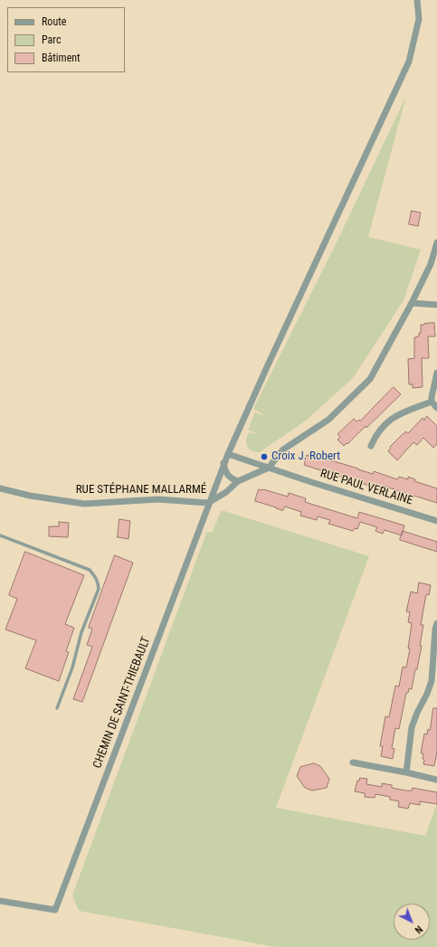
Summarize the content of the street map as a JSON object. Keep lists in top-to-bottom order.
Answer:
{
  "streets": {
    "street": ["RUE PAUL VERLAINE", "RUE STÉPHANE MALLARMÉ", "CHEMIN DE SAINT-THIEBAULT"]
  },
  "crossings": [
    ["RUE PAUL VERLAINE", "RUE STÉPHANE MALLARMÉ"],
    ["RUE PAUL VERLAINE", "CHEMIN DE SAINT-THIEBAULT"],
    ["RUE STÉPHANE MALLARMÉ", "CHEMIN DE SAINT-THIEBAULT"]
  ],
  "places": ["Croix J. Robert"],
  "legend": ["Route", "Parc", "Bâtiment"],
  "north": "bottom right"
}
